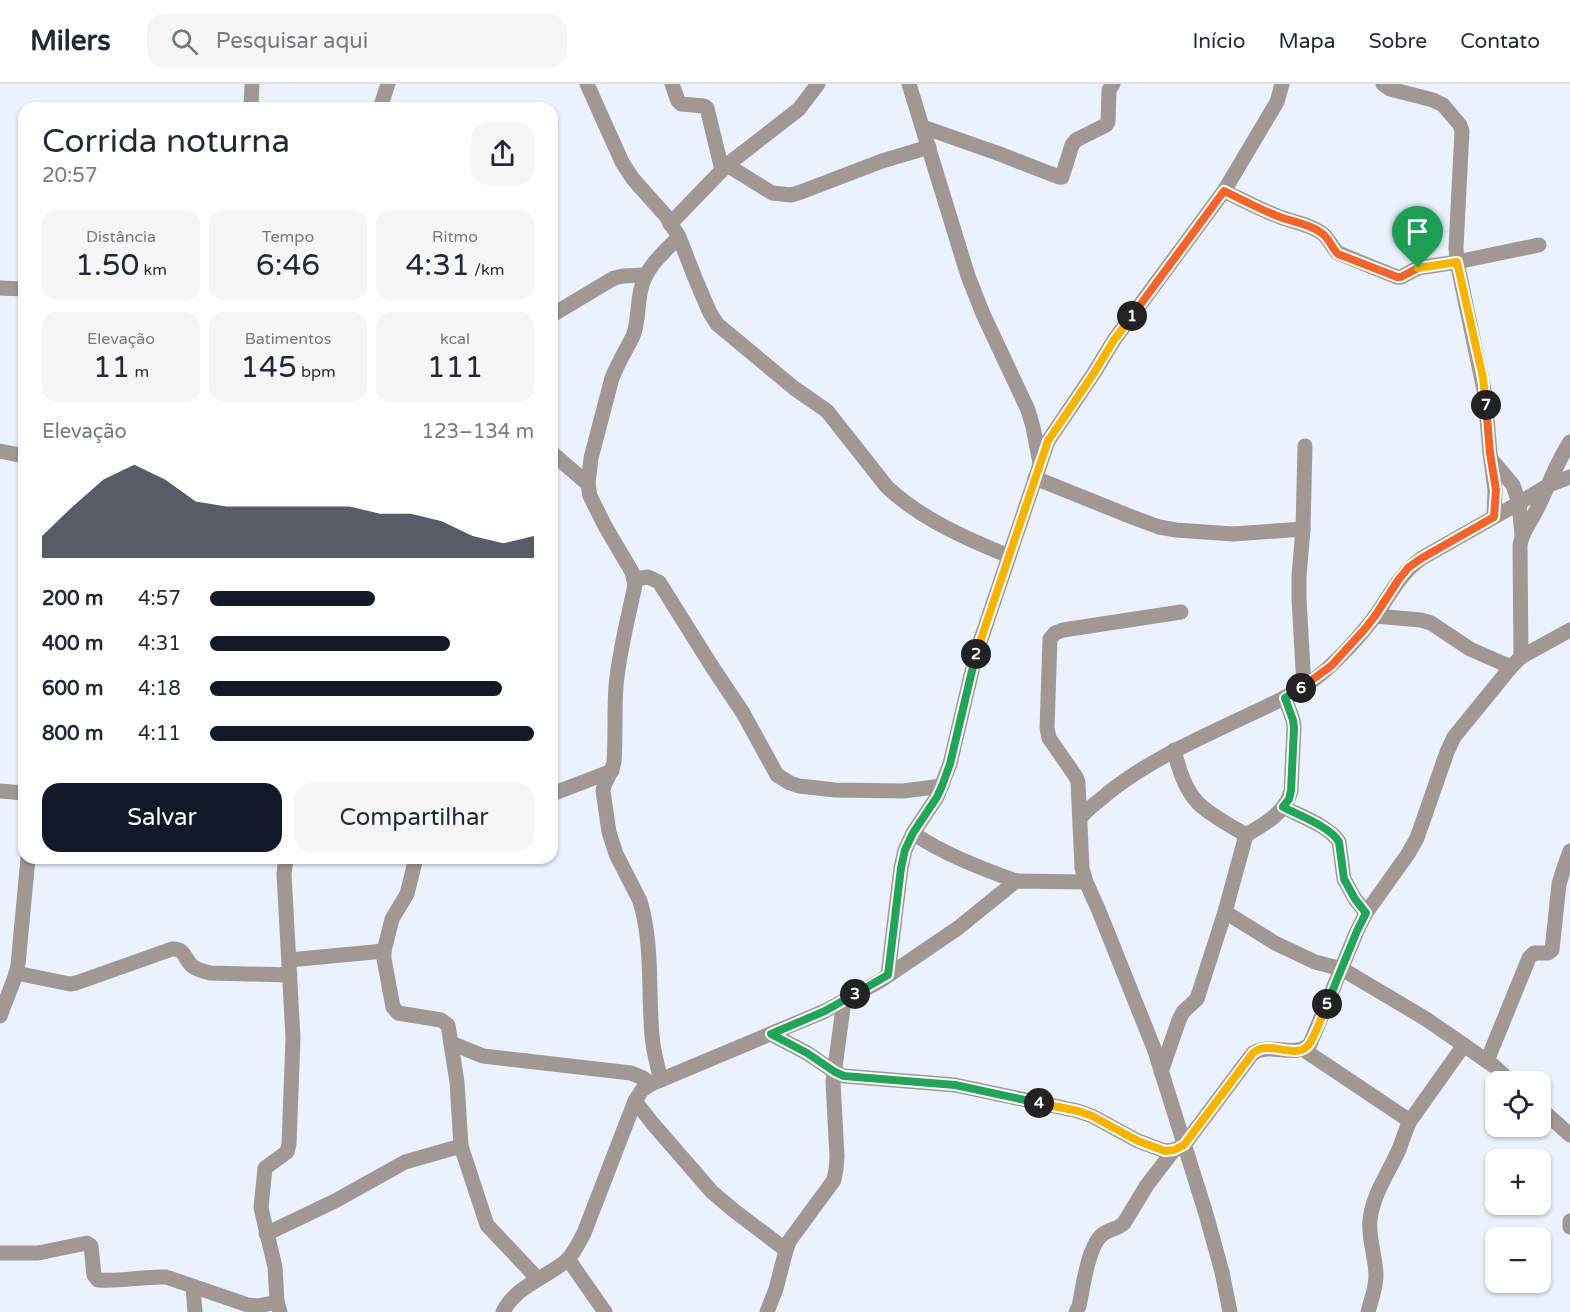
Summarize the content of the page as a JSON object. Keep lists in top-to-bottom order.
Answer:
{
  "page": {
    "header": "Milers",
    "search": "Pesquisar aqui",
    "nav": [
      "Início",
      "Mapa",
      "Sobre",
      "Contato"
    ],
    "heading": ["Corrida noturna", "20:57"],
    "stats": [
      ["Distância", "1.50 km"],
      ["Tempo", "6:46"],
      ["Ritmo", "4:31 /km"],
      ["Elevação", "11 m"],
      ["Batimentos", "145 bpm"],
      ["kcal", "111"]
    ],
    "pins": [
      "1",
      "7",
      "2",
      "6",
      "3",
      "5",
      "4"
    ],
    "chart": ["Elevação", "123–134 m"],
    "list": [
      {
        "name": "200 m",
        "note": "4:57"
      },
      {
        "name": "400 m",
        "note": "4:31"
      },
      {
        "name": "600 m",
        "note": "4:18"
      },
      {
        "name": "800 m",
        "note": "4:11"
      }
    ],
    "buttons": ["Salvar", "Compartilhar"],
    "map_buttons": ["+", "−"]
  }
}
